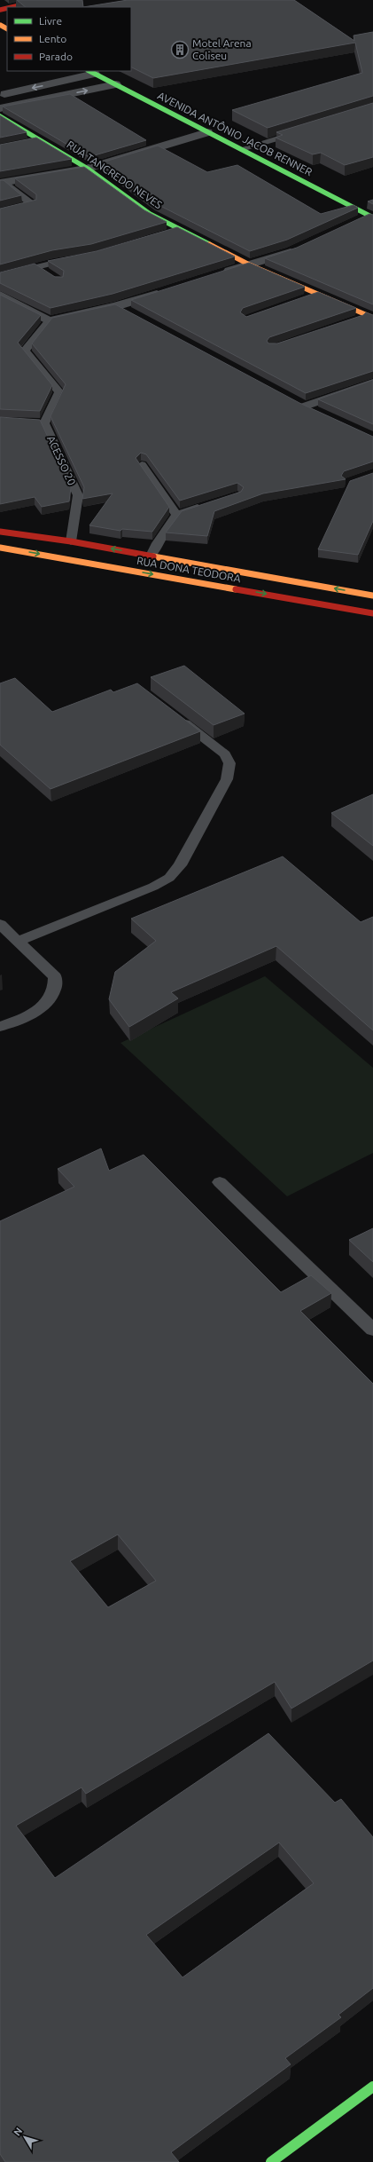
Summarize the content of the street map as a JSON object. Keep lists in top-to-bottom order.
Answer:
{
  "streets": {
    "main road": ["AVENIDA ANTÔNIO JACOB RENNER", "RUA TANCREDO NEVES", "RUA DONA TEODORA"],
    "lane": ["ACESSO 20"]
  },
  "crossings": [
    ["ACESSO 20", "RUA DONA TEODORA"]
  ],
  "places": {
    "building": ["Motel Arena Coliseu"]
  },
  "legend": ["Livre", "Lento", "Parado"],
  "north": "top left"
}
